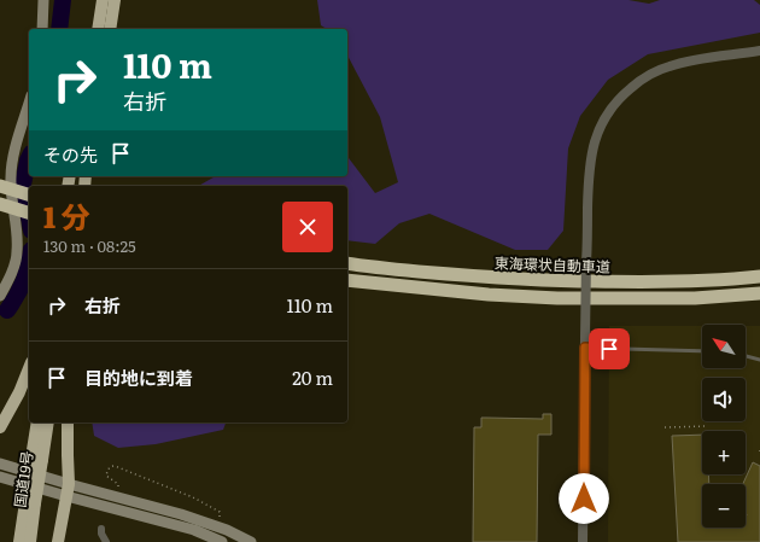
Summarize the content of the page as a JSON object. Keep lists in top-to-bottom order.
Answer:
{
  "streets": {
    "highway": ["東海環状自動車道", "国道19号"]
  },
  "north": "top left",
  "page": {
    "turn": ["110 m", "右折"],
    "then": "その先",
    "heading": ["1 分", "130 m · 08:25"],
    "list": [
      {
        "name": "右折",
        "value": "110 m"
      },
      {
        "name": "目的地に到着",
        "value": "20 m"
      }
    ],
    "map_buttons": ["+", "−"]
  }
}
